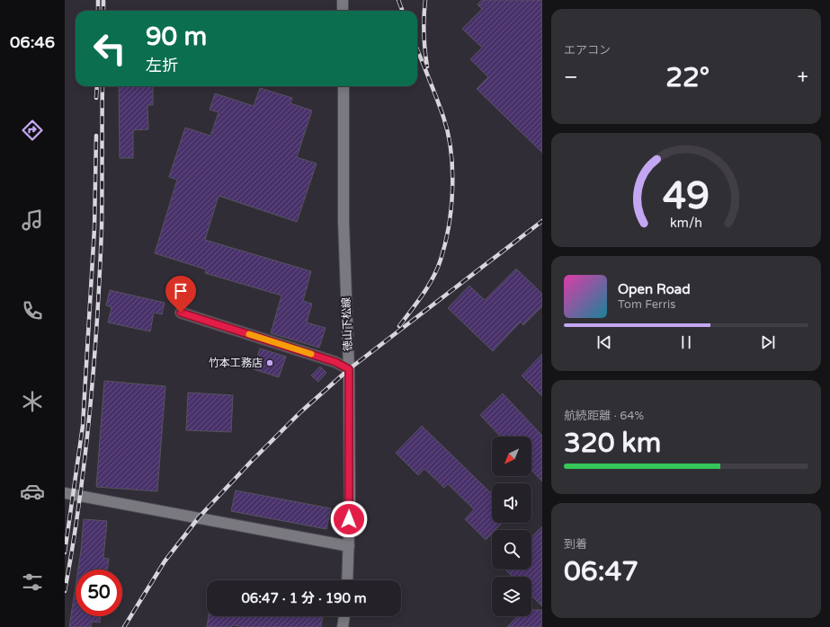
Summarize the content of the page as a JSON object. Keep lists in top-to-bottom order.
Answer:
{
  "streets": {
    "main road": ["徳山下松線"]
  },
  "places": ["竹本工務店"],
  "north": "bottom left",
  "page": {
    "tabs": "06:46",
    "tile": [
      "エアコン",
      ["航続距離 · 64%", "320 km"],
      ["到着", "06:47"]
    ],
    "turn": ["90 m", "左折"],
    "heat": ["−", "22°", "+"],
    "song": ["Open Road", "Tom Ferris"],
    "limit": "50",
    "trip": "06:47 · 1 分 · 190 m",
    "gauge": ["49", "km/h"]
  }
}
